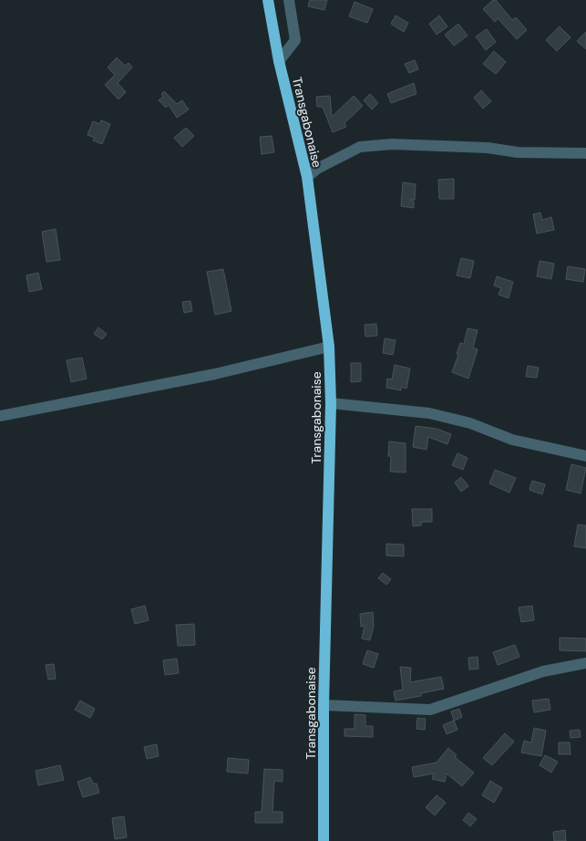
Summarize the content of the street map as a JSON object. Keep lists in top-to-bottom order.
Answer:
{
  "streets": {
    "highway": ["Transgabonaise"]
  }
}
